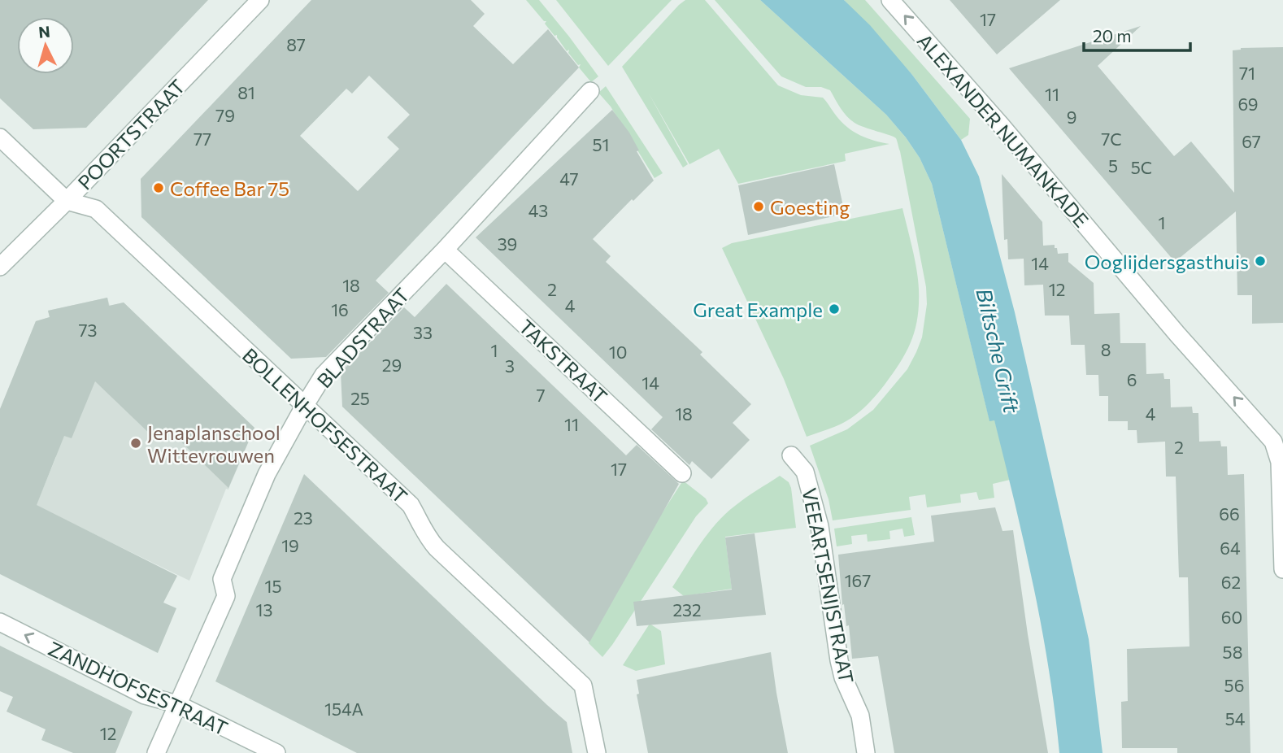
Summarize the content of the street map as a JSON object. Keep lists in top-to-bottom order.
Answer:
{
  "streets": {
    "street": [
      "ALEXANDER NUMANKADE",
      "POORTSTRAAT",
      "BLADSTRAAT",
      "TAKSTRAAT",
      "BOLLENHOFSESTRAAT",
      "VEEARTSENIJSTRAAT",
      "ZANDHOFSESTRAAT"
    ]
  },
  "crossings": [
    ["POORTSTRAAT", "BOLLENHOFSESTRAAT"],
    ["BLADSTRAAT", "TAKSTRAAT"],
    ["BLADSTRAAT", "BOLLENHOFSESTRAAT"],
    ["BLADSTRAAT", "ZANDHOFSESTRAAT"]
  ],
  "one_way": ["ALEXANDER NUMANKADE", "ZANDHOFSESTRAAT"],
  "water": ["Biltsche Grift"],
  "places": [
    "Coffee Bar 75",
    "Goesting",
    "Ooglijdersgasthuis",
    "Great Example",
    "Jenaplanschool Wittevrouwen"
  ],
  "house_numbers": [
    "17",
    "87",
    "71",
    "81",
    "11",
    "69",
    "79",
    "9",
    "77",
    "7C",
    "67",
    "51",
    "5",
    "5C",
    "47",
    "43",
    "1",
    "39",
    "14",
    "18",
    "2",
    "12",
    "4",
    "16",
    "73",
    "33",
    "8",
    "1",
    "10",
    "29",
    "3",
    "6",
    "14",
    "7",
    "25",
    "18",
    "4",
    "11",
    "2",
    "17",
    "66",
    "23",
    "19",
    "64",
    "167",
    "62",
    "15",
    "13",
    "232",
    "60",
    "58",
    "56",
    "154A",
    "54",
    "12"
  ],
  "scale_bar": "20 m",
  "north": "top"
}
